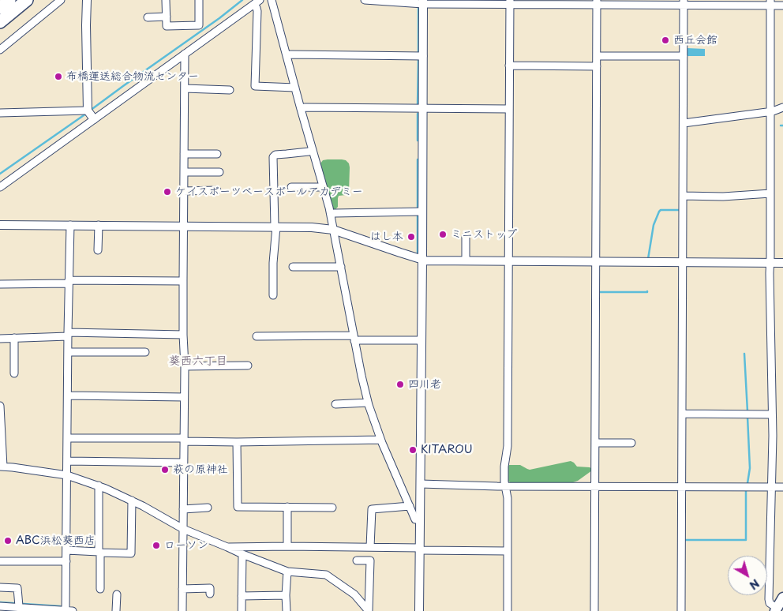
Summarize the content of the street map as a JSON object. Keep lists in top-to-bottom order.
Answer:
{
  "districts": ["葵西六丁目"],
  "places": [
    "西丘会館",
    "布橋運送総合物流センター",
    "ケイスポーツベースボールアカデミー",
    "ミニストップ",
    "はし本",
    "四川老",
    "KITAROU",
    "萩の原神社",
    "ABC浜松葵西店",
    "ローソン"
  ],
  "north": "bottom right"
}
